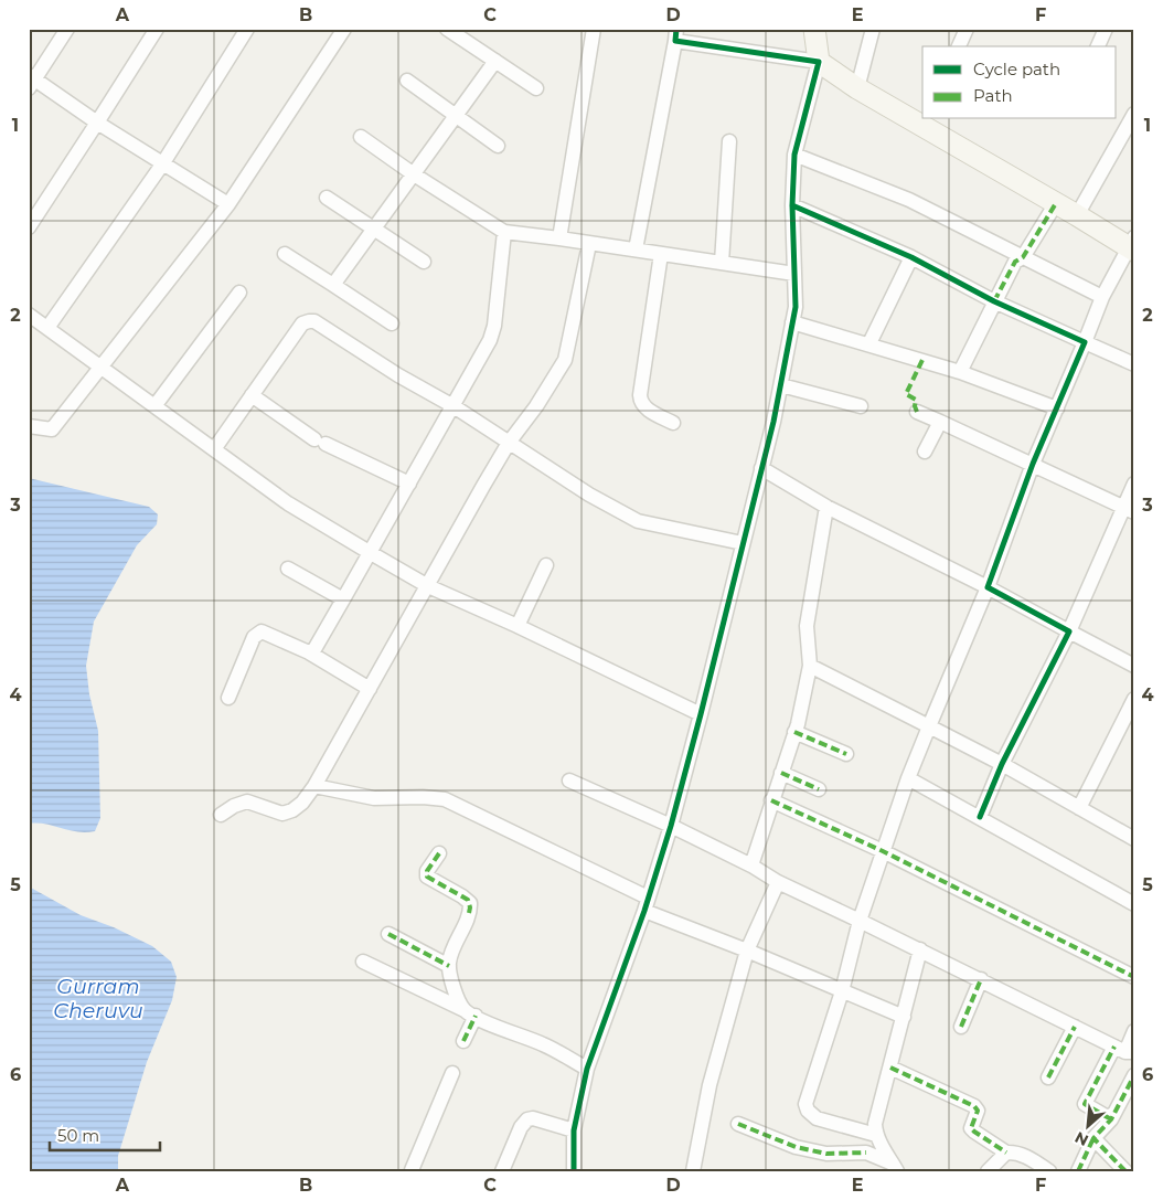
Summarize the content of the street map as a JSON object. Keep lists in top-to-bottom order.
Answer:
{
  "water": ["Gurram Cheruvu"],
  "legend": ["Cycle path", "Path"],
  "scale_bar": "50 m",
  "north": "bottom left",
  "grid": {
    "columns": [
      "A",
      "B",
      "C",
      "D",
      "E",
      "F"
    ],
    "rows": [
      "1",
      "2",
      "3",
      "4",
      "5",
      "6"
    ]
  }
}
